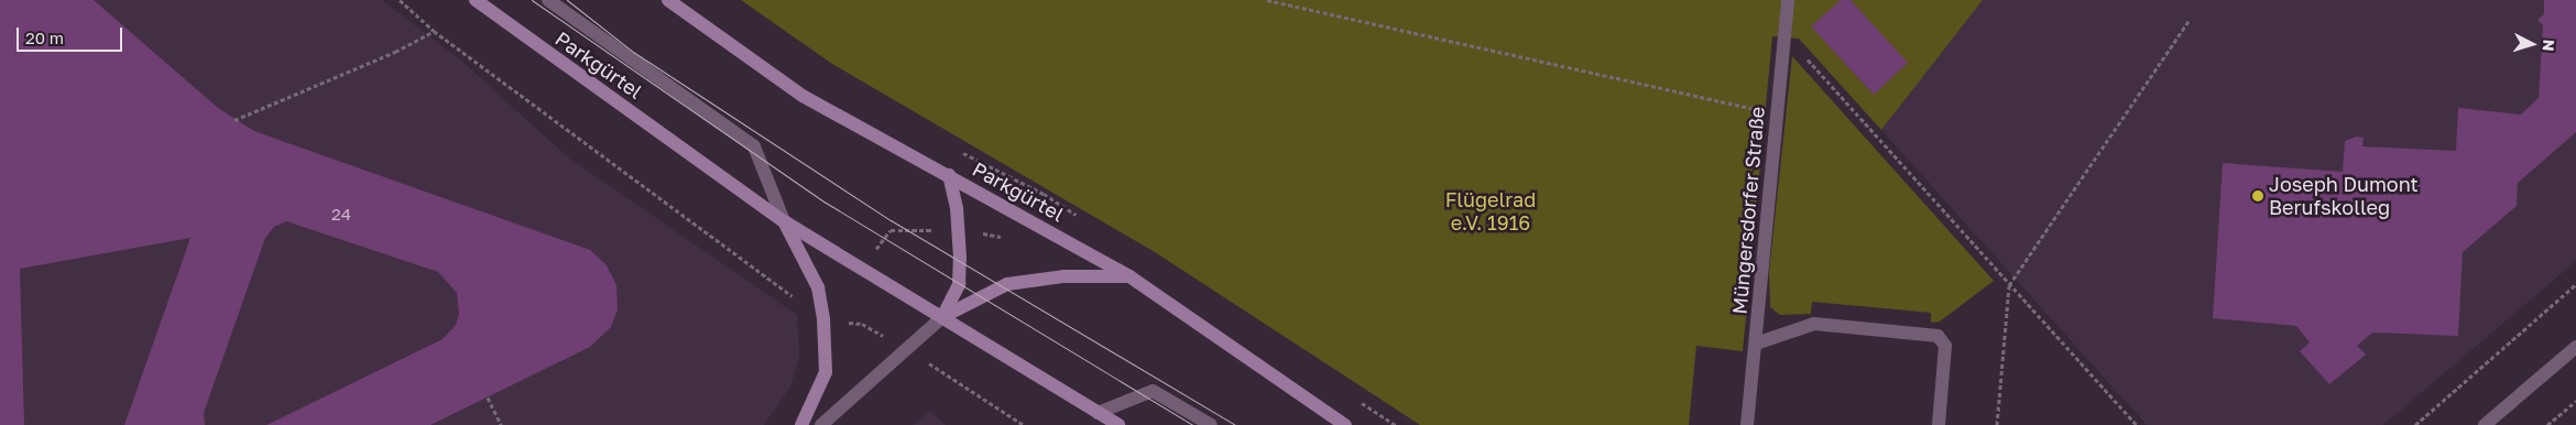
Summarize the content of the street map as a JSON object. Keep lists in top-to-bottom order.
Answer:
{
  "streets": {
    "main road": ["Parkgürtel"],
    "street": ["Müngersdorfer Straße"]
  },
  "parks": ["Flügelrad e.V. 1916"],
  "places": ["Joseph Dumont Berufskolleg"],
  "house_numbers": ["24"],
  "scale_bar": "20 m",
  "north": "right"
}
